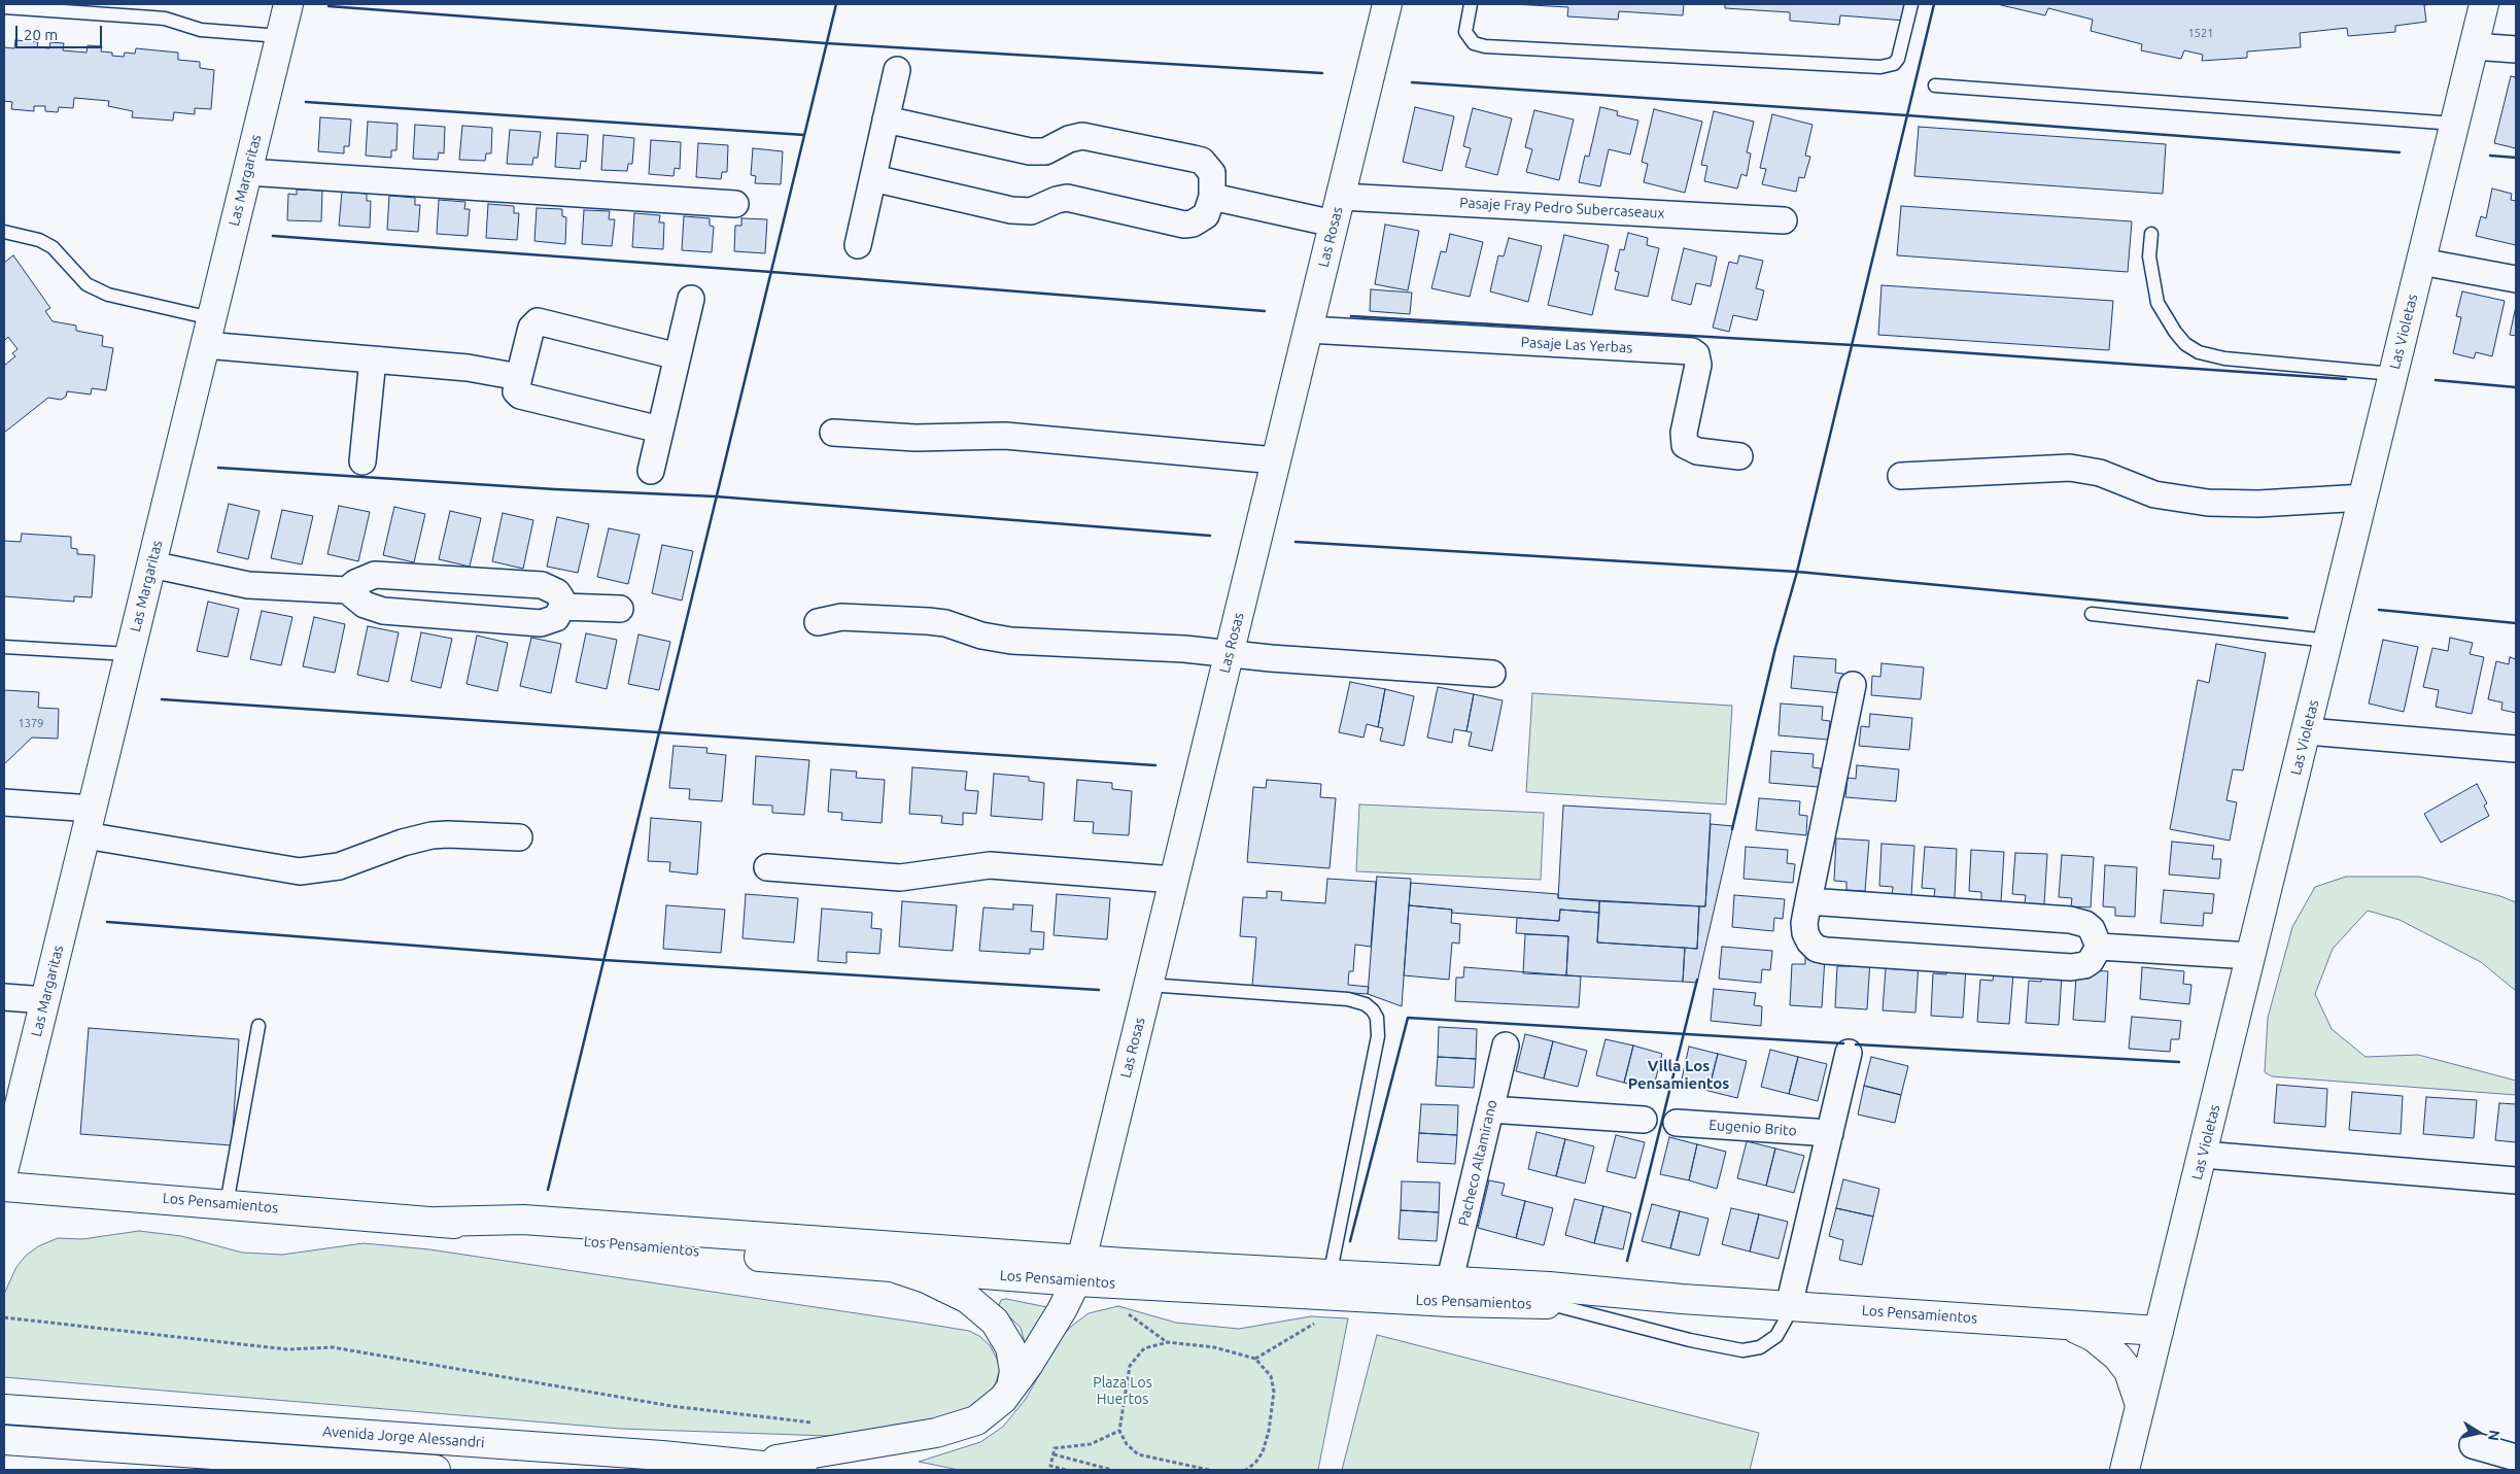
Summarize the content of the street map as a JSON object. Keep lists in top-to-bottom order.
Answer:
{
  "streets": {
    "main road": [
      "Las Margaritas",
      "Las Rosas",
      "Las Violetas",
      "Los Pensamientos",
      "Avenida Jorge Alessandri"
    ],
    "street": [
      "Pasaje Fray Pedro Subercaseaux",
      "Pasaje Las Yerbas",
      "Eugenio Brito",
      "Pacheco Altamirano"
    ]
  },
  "crossings": [
    ["Pasaje Fray Pedro Subercaseaux", "Las Rosas"],
    ["Las Rosas", "Pasaje Las Yerbas"],
    ["Las Rosas", "Los Pensamientos"],
    ["Las Rosas", "Avenida Jorge Alessandri"],
    ["Las Violetas", "Los Pensamientos"],
    ["Pacheco Altamirano", "Los Pensamientos"]
  ],
  "districts": ["Villa Los Pensamientos"],
  "parks": ["Plaza Los Huertos"],
  "house_numbers": ["1521", "1379"],
  "scale_bar": "20 m",
  "north": "right"
}
